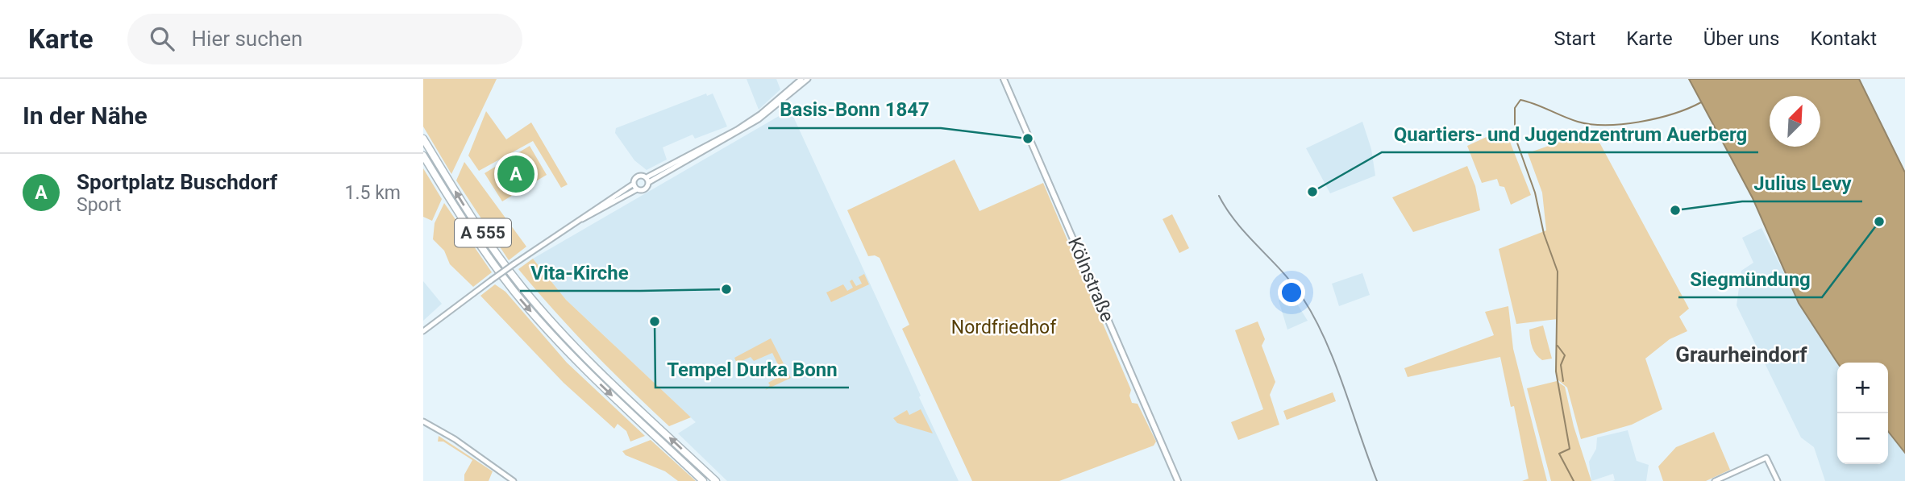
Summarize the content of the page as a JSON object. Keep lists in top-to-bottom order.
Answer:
{
  "streets": {
    "highway": ["A 555"],
    "main road": ["Kölnstraße"]
  },
  "districts": ["Graurheindorf"],
  "parks": ["Nordfriedhof"],
  "places": [
    "Basis-Bonn 1847",
    "Quartiers- und Jugendzentrum Auerberg",
    "Julius Levy",
    "Siegmündung",
    "Vita-Kirche",
    "Tempel Durka Bonn"
  ],
  "north": "top right",
  "page": {
    "header": "Karte",
    "search": "Hier suchen",
    "nav": [
      "Start",
      "Karte",
      "Über uns",
      "Kontakt"
    ],
    "heading": "In der Nähe",
    "list": [
      {
        "mark": "A",
        "name": "Sportplatz Buschdorf",
        "note": "Sport",
        "value": "1.5 km"
      }
    ],
    "pins": "A",
    "map_buttons": ["+", "−"]
  }
}
